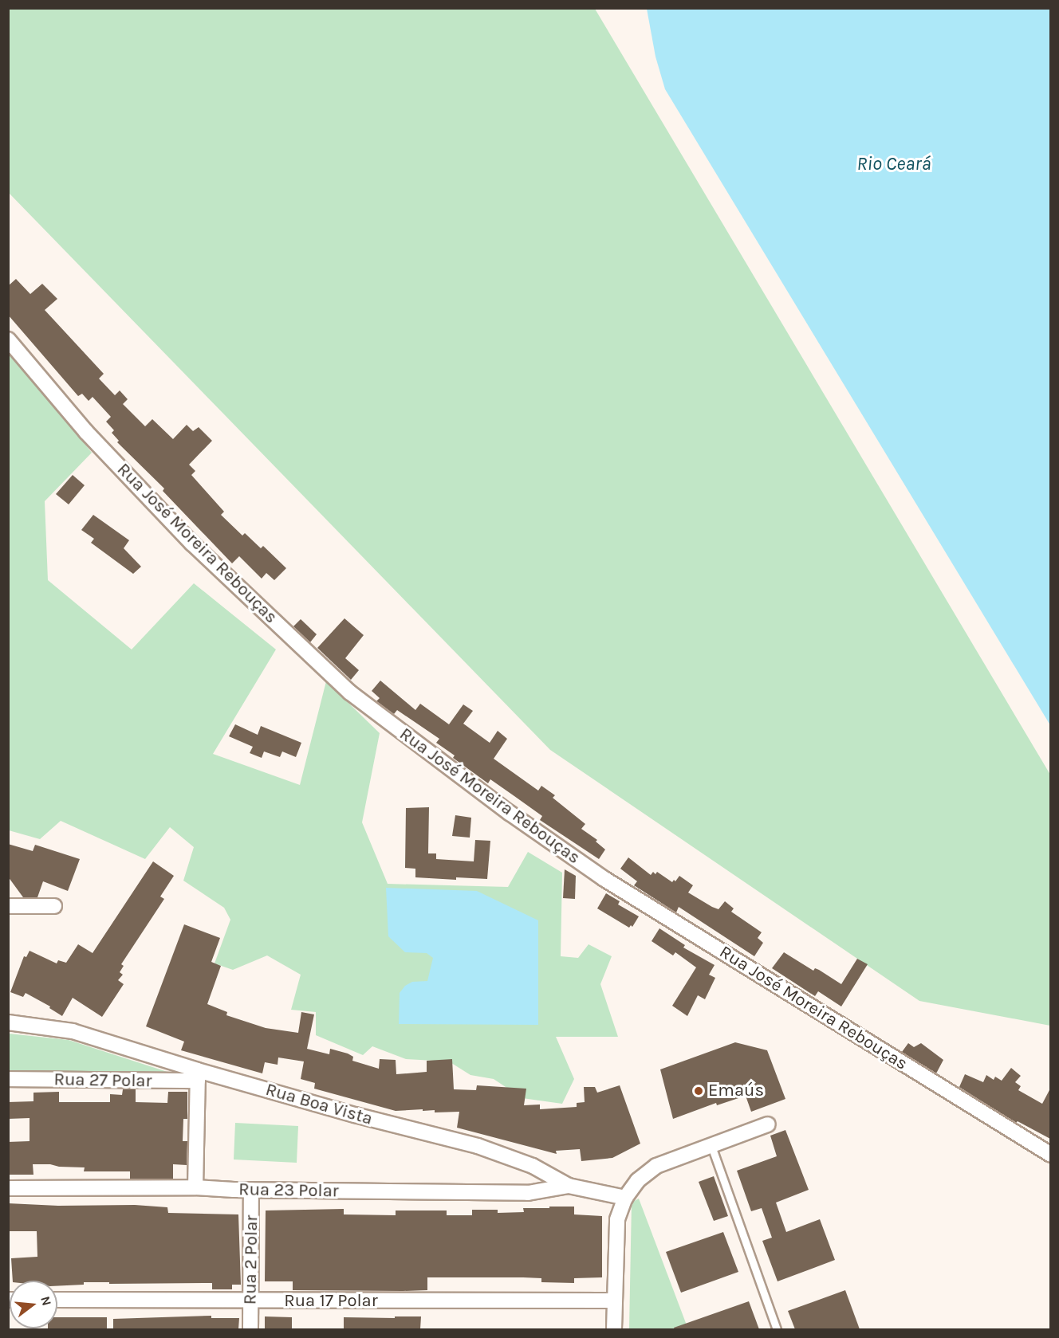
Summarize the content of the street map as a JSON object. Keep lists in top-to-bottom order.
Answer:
{
  "streets": {
    "street": [
      "Rua José Moreira Rebouças",
      "Rua 27 Polar",
      "Rua Boa Vista",
      "Rua 23 Polar",
      "Rua 2 Polar",
      "Rua 17 Polar"
    ]
  },
  "crossings": [
    ["Rua 27 Polar", "Rua Boa Vista"],
    ["Rua Boa Vista", "Rua 23 Polar"],
    ["Rua 23 Polar", "Rua 2 Polar"],
    ["Rua 2 Polar", "Rua 17 Polar"]
  ],
  "water": ["Rio Ceará"],
  "places": ["Emaús"],
  "north": "right"
}
